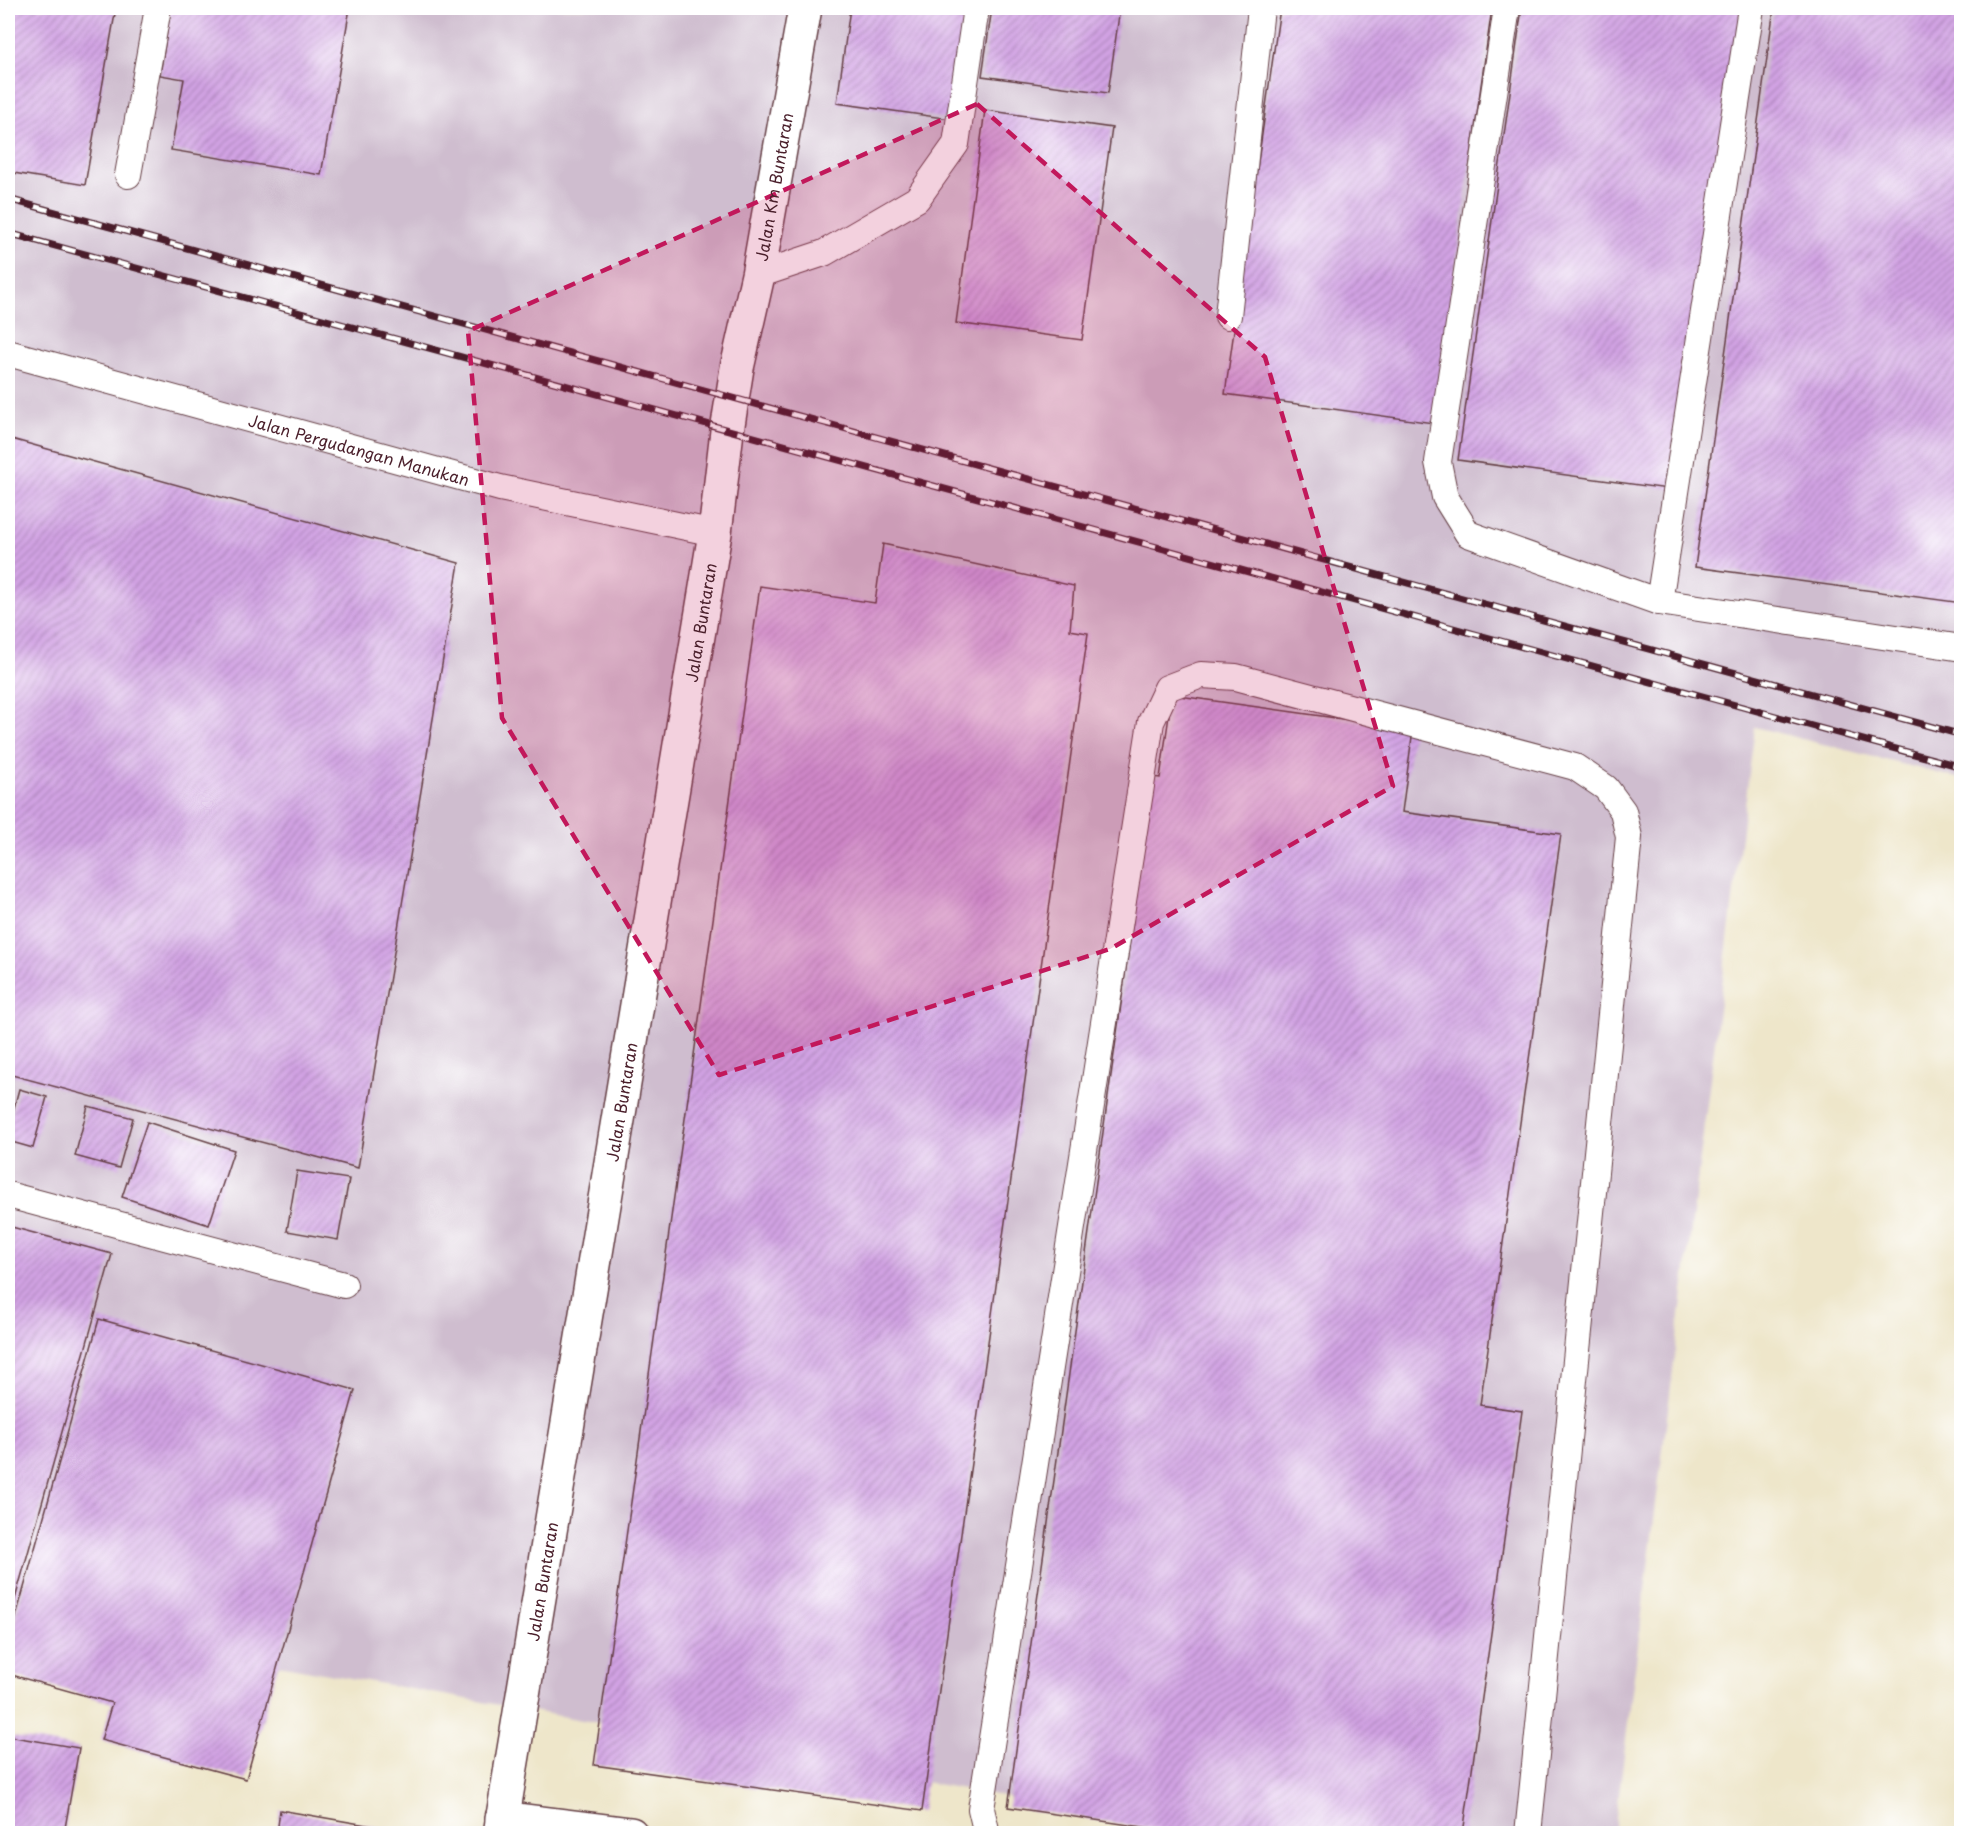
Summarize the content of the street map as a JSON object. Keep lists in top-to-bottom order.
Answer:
{
  "streets": {
    "street": ["Jalan Km Buntaran", "Jalan Buntaran"],
    "lane": ["Jalan Pergudangan Manukan"]
  },
  "crossings": [
    ["Jalan Km Buntaran", "Jalan Buntaran"],
    ["Jalan Pergudangan Manukan", "Jalan Buntaran"]
  ]
}
